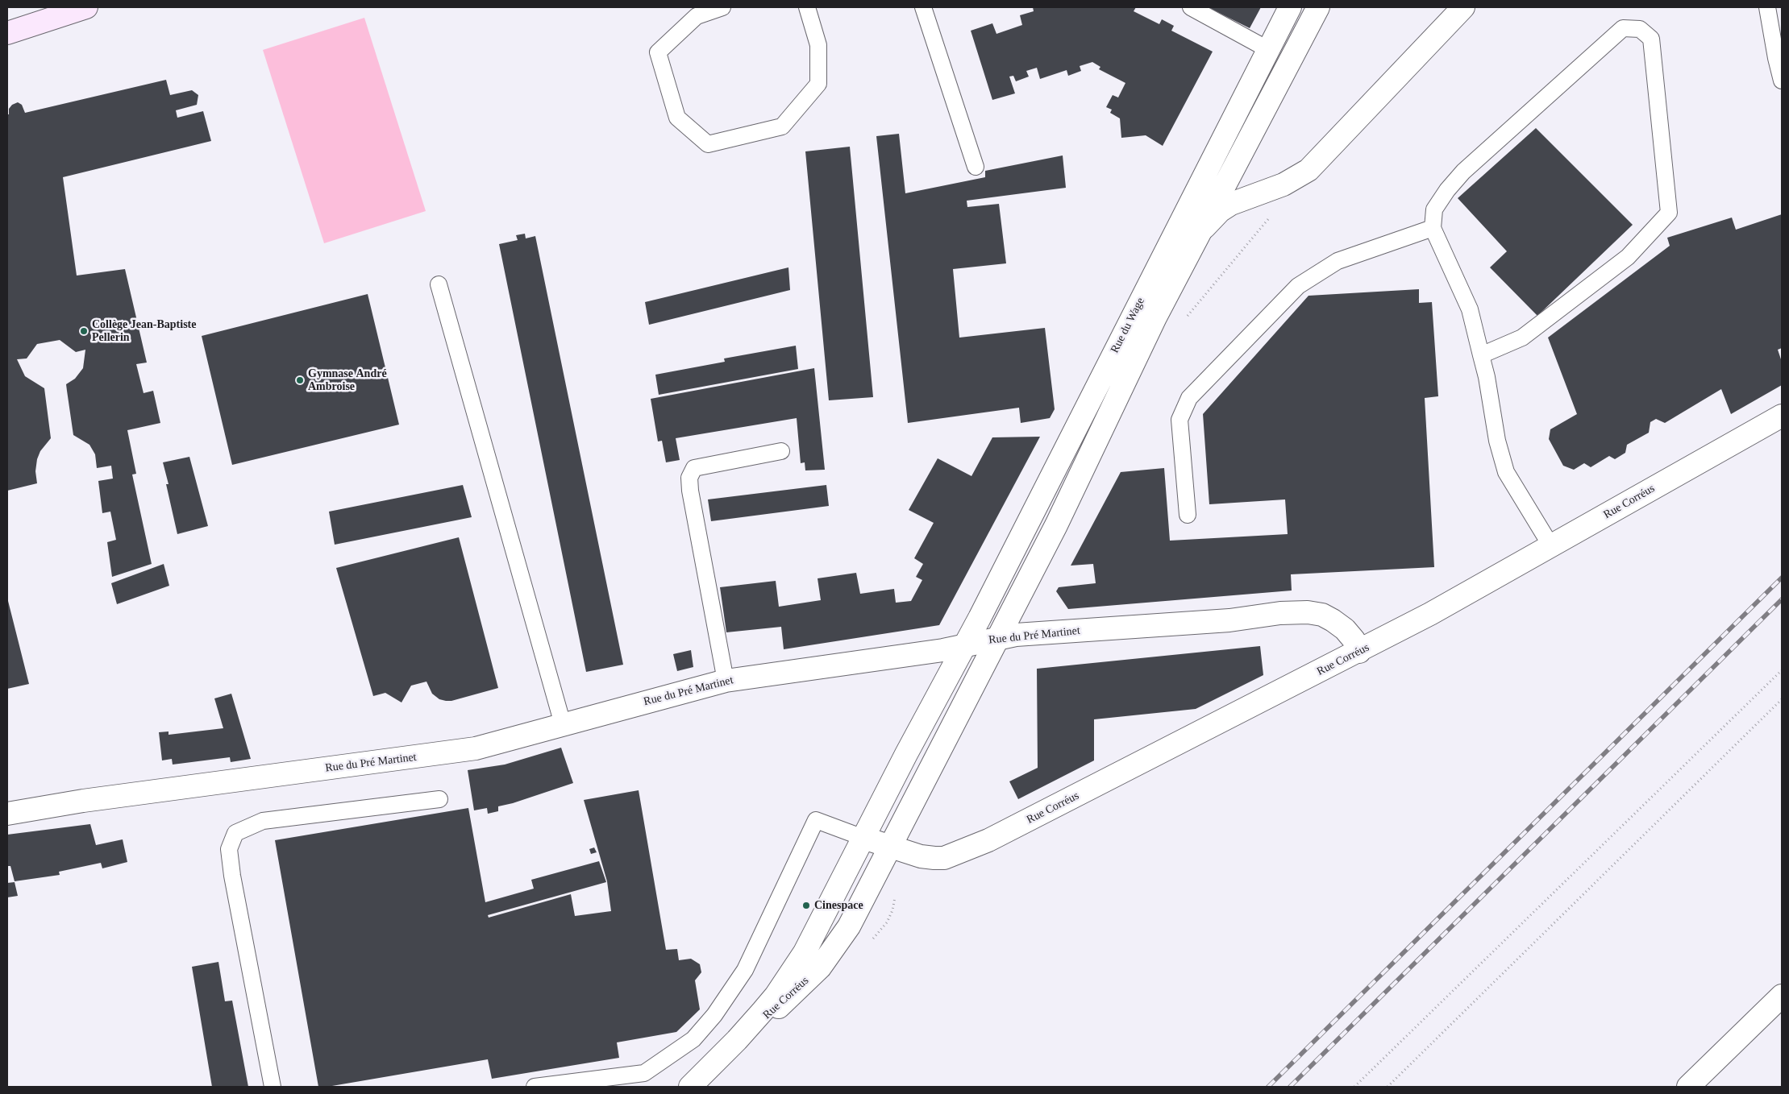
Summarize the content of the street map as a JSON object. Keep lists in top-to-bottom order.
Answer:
{
  "streets": {
    "street": ["Rue du Wage", "Rue Corréus", "Rue du Pré Martinet"]
  },
  "crossings": [
    ["Rue du Wage", "Rue Corréus"],
    ["Rue du Wage", "Rue du Pré Martinet"],
    ["Rue Corréus", "Rue du Pré Martinet"]
  ],
  "places": ["Collège Jean-Baptiste Pellerin", "Gymnase André Ambroise", "Cinespace"]
}
